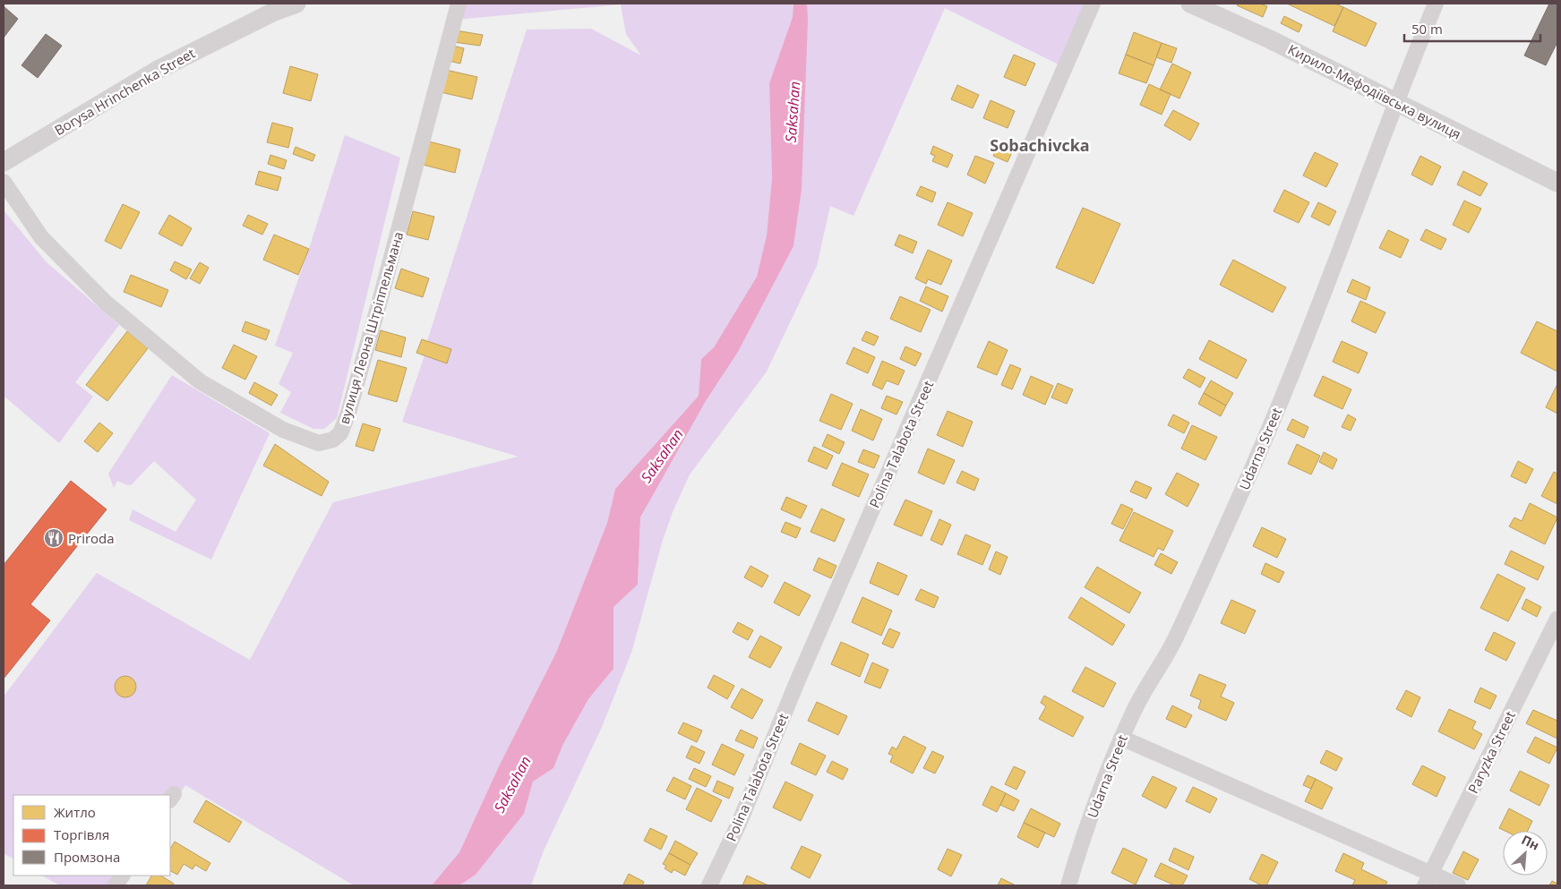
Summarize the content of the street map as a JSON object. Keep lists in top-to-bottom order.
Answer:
{
  "streets": {
    "street": [
      "Borysa Hrinchenka Street",
      "Кирило-Мефодіївська вулиця",
      "вулиця Леона Штріппельмана",
      "Polina Talabota Street",
      "Udarna Street",
      "Paryzka Street"
    ]
  },
  "crossings": [
    ["Кирило-Мефодіївська вулиця", "Udarna Street"]
  ],
  "districts": ["Sobachivcka"],
  "water": ["Saksahan"],
  "places": {
    "restaurant": ["Priroda"]
  },
  "legend": ["Житло", "Торгівля", "Промзона"],
  "scale_bar": "50 m",
  "north": "top right"
}
